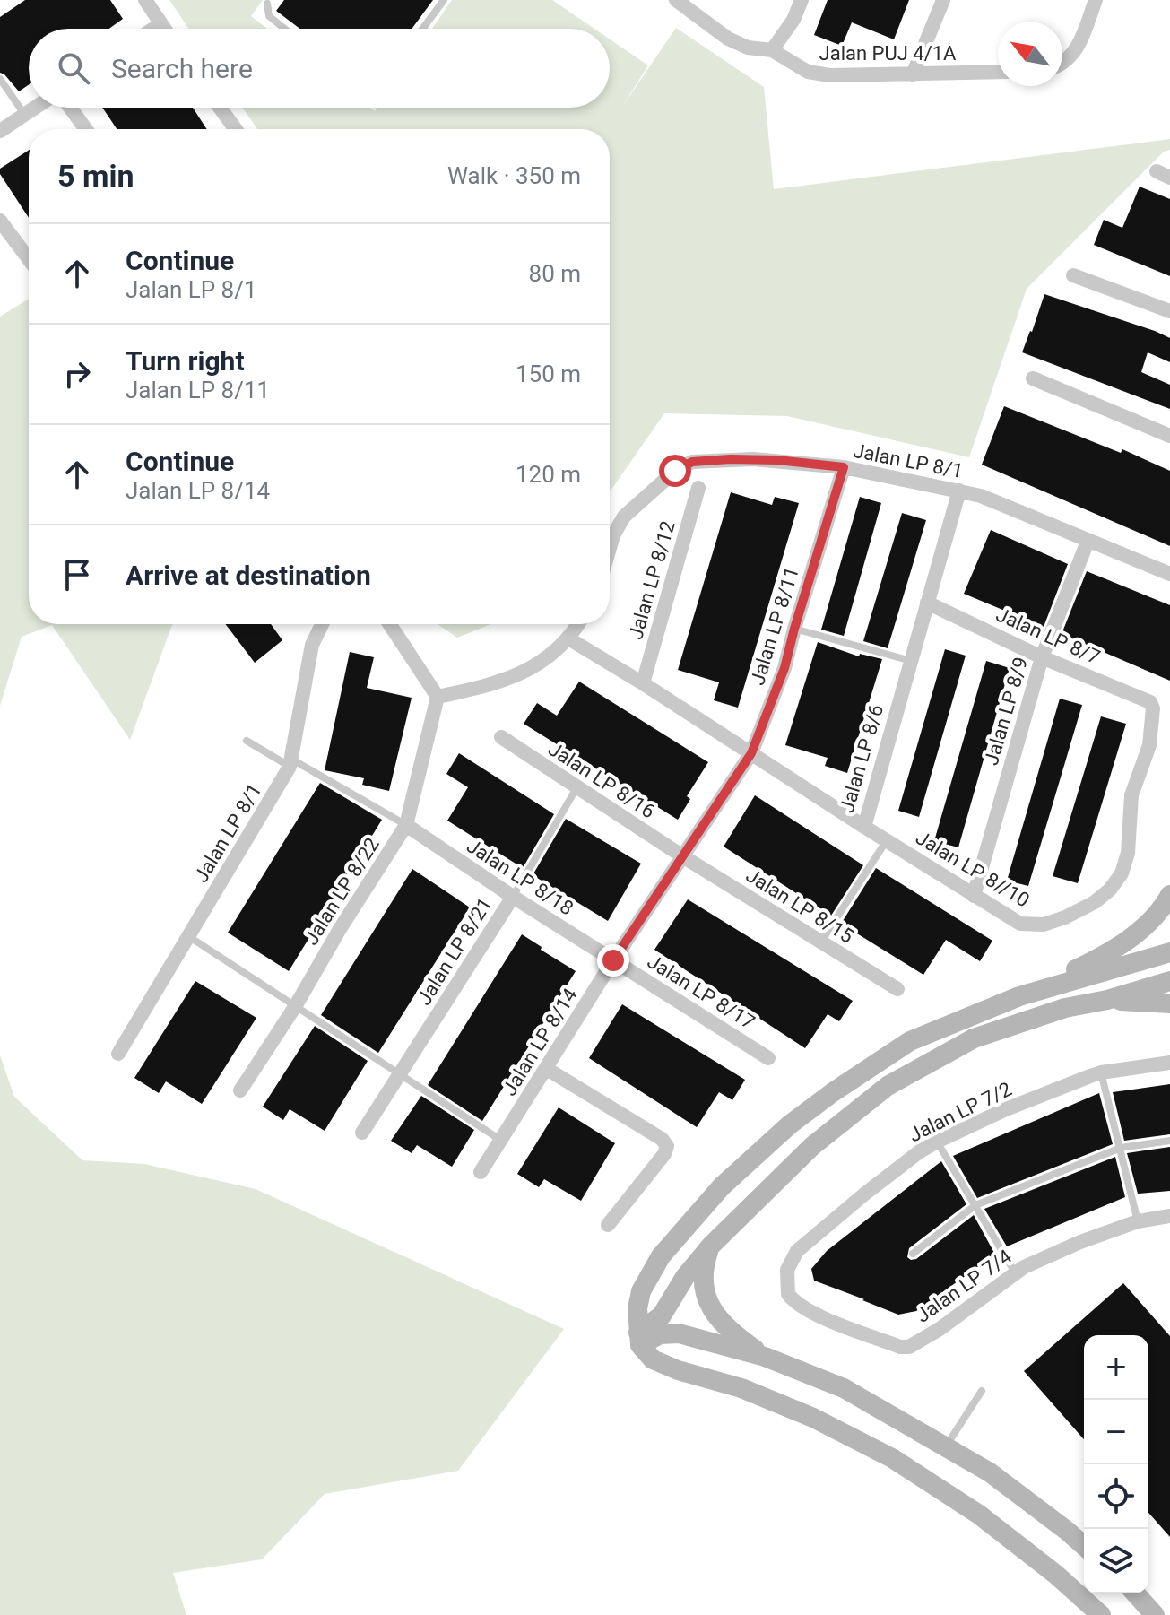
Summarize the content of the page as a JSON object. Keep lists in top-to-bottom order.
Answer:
{
  "streets": {
    "street": [
      "Jalan PUJ 4/1A",
      "Jalan LP 8/1",
      "Jalan LP 8/12",
      "Jalan LP 8/11",
      "Jalan LP 8/7",
      "Jalan LP 8/9",
      "Jalan LP 8/6",
      "Jalan LP 8/16",
      "Jalan LP 8//10",
      "Jalan LP 8/18",
      "Jalan LP 8/22",
      "Jalan LP 8/15",
      "Jalan LP 8/21",
      "Jalan LP 8/17",
      "Jalan LP 8/14",
      "Jalan LP 7/2",
      "Jalan LP 7/4"
    ]
  },
  "crossings": [
    ["Jalan LP 8/1", "Jalan LP 8/11"],
    ["Jalan LP 8/1", "Jalan LP 8/9"],
    ["Jalan LP 8/1", "Jalan LP 8/6"],
    ["Jalan LP 8/12", "Jalan LP 8/6"],
    ["Jalan LP 8/11", "Jalan LP 8/6"],
    ["Jalan LP 8/11", "Jalan LP 8/14"],
    ["Jalan LP 8/7", "Jalan LP 8/9"],
    ["Jalan LP 8/7", "Jalan LP 8/6"],
    ["Jalan LP 8/7", "Jalan LP 8//10"],
    ["Jalan LP 8/9", "Jalan LP 8//10"],
    ["Jalan LP 8/6", "Jalan LP 8//10"],
    ["Jalan LP 8/6", "Jalan LP 8/14"],
    ["Jalan LP 8/16", "Jalan LP 8/15"],
    ["Jalan LP 8/16", "Jalan LP 8/21"],
    ["Jalan LP 8/16", "Jalan LP 8/14"],
    ["Jalan LP 8/18", "Jalan LP 8/22"],
    ["Jalan LP 8/18", "Jalan LP 8/21"],
    ["Jalan LP 8/18", "Jalan LP 8/17"],
    ["Jalan LP 8/18", "Jalan LP 8/14"],
    ["Jalan LP 8/15", "Jalan LP 8/14"],
    ["Jalan LP 8/17", "Jalan LP 8/14"],
    ["Jalan LP 7/2", "Jalan LP 7/4"]
  ],
  "north": "top left",
  "page": {
    "search": "Search here",
    "heading": ["5 min", "Walk · 350 m"],
    "list": [
      ["Continue", "Jalan LP 8/1", "80 m"],
      ["Turn right", "Jalan LP 8/11", "150 m"],
      ["Continue", "Jalan LP 8/14", "120 m"],
      "Arrive at destination"
    ],
    "map_buttons": ["+", "−"]
  }
}
